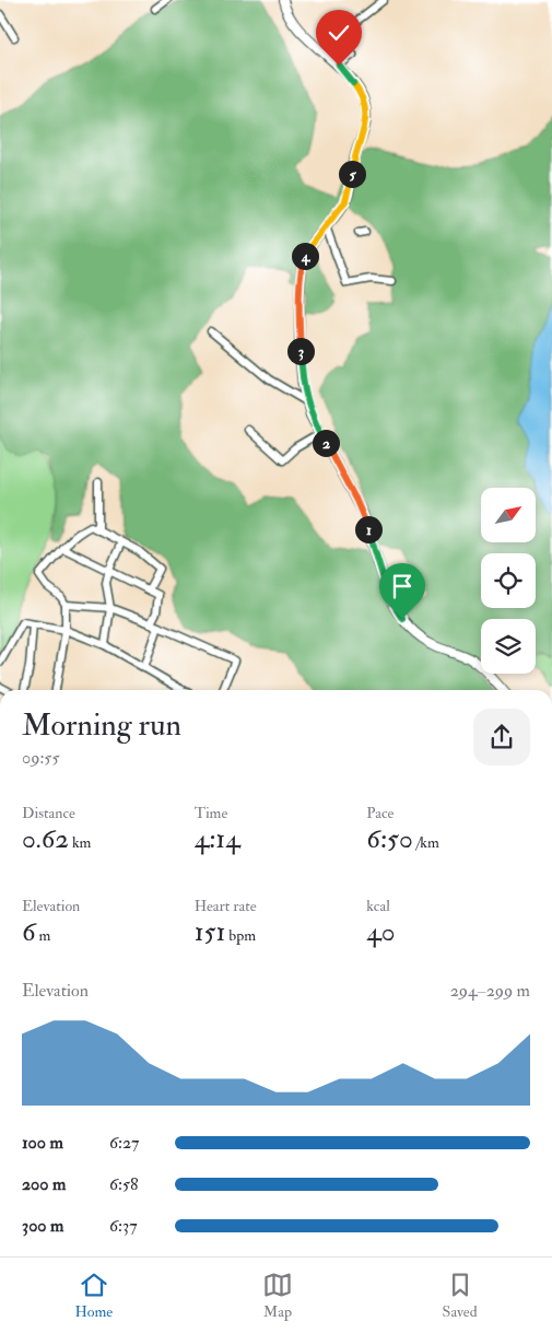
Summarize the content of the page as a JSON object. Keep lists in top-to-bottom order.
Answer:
{
  "north": "top right",
  "page": {
    "pins": [
      "5",
      "4",
      "3",
      "2",
      "1"
    ],
    "heading": ["Morning run", "09:55"],
    "stats": [
      ["Distance", "0.62 km"],
      ["Time", "4:14"],
      ["Pace", "6:50 /km"],
      ["Elevation", "6 m"],
      ["Heart rate", "151 bpm"],
      ["kcal", "40"]
    ],
    "chart": ["Elevation", "294–299 m"],
    "list": [
      {
        "name": "100 m",
        "note": "6:27"
      },
      {
        "name": "200 m",
        "note": "6:58"
      },
      {
        "name": "300 m",
        "note": "6:37"
      }
    ],
    "tabs": ["Home", "Map", "Saved"]
  }
}
